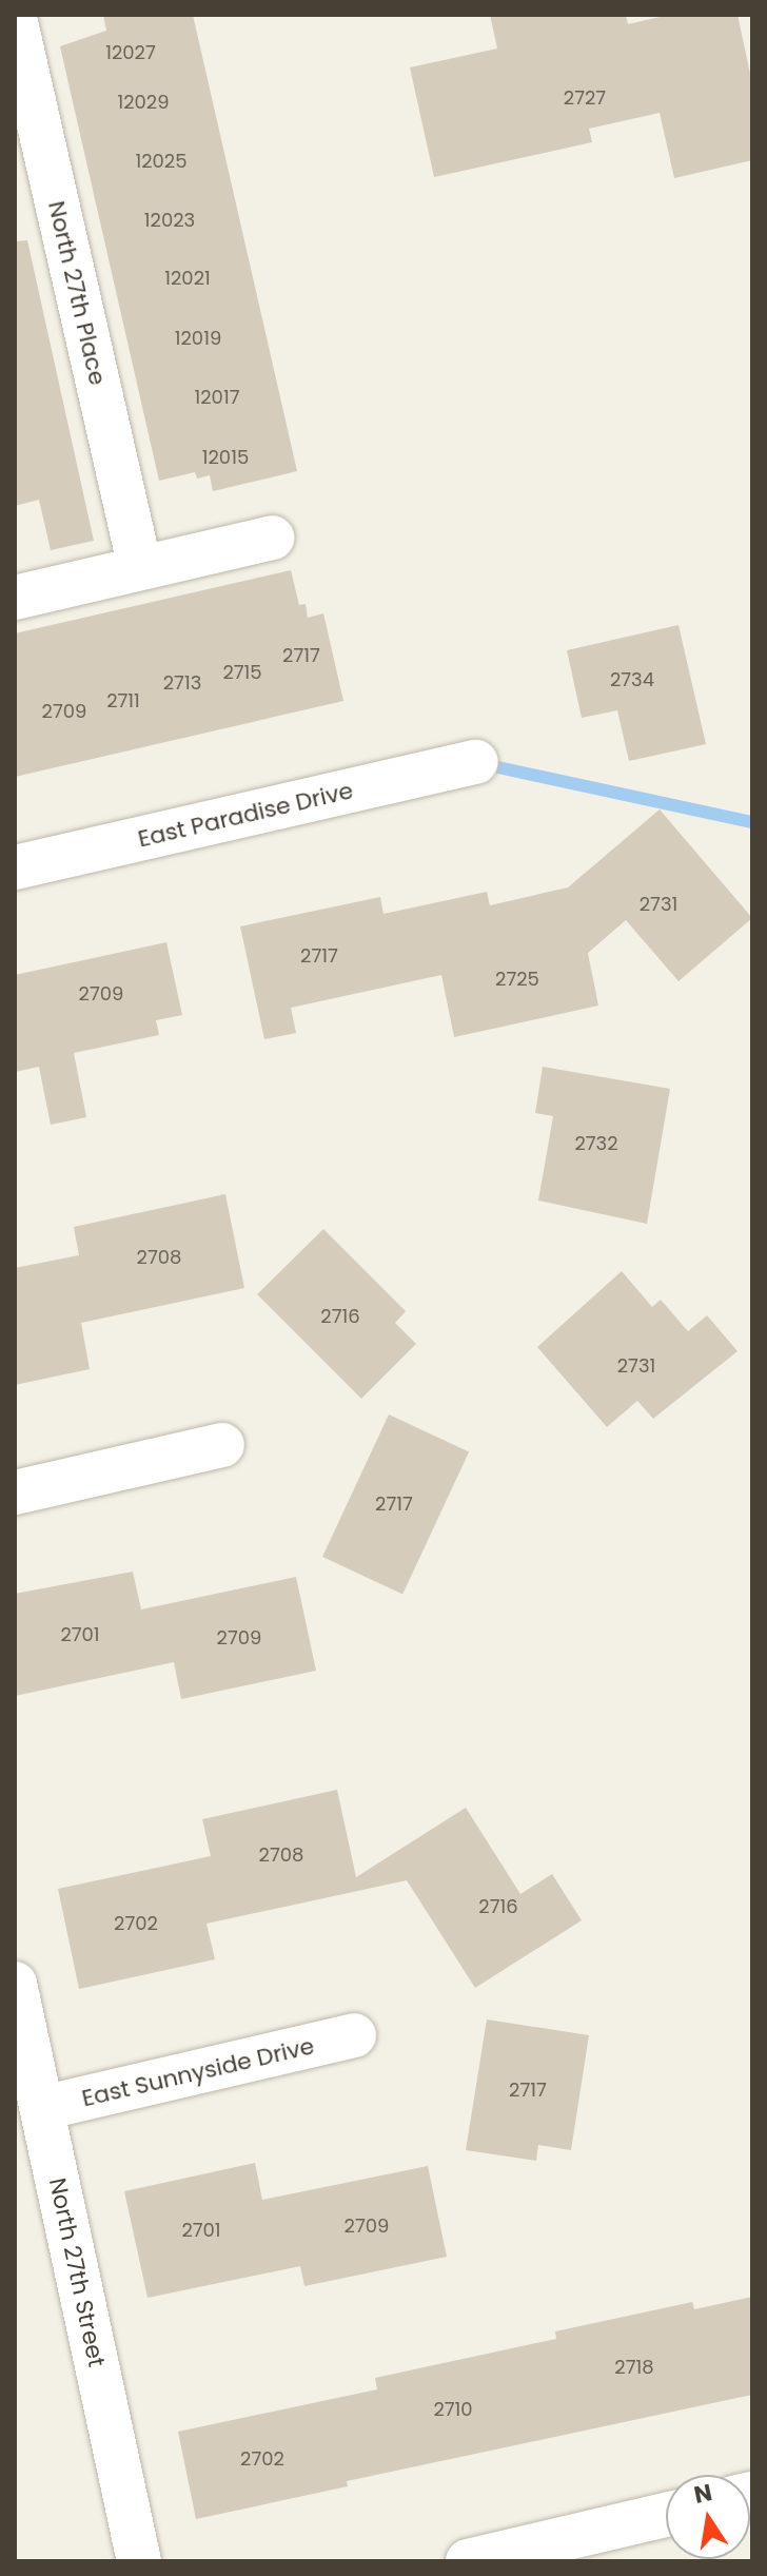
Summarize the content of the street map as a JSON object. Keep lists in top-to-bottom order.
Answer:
{
  "streets": {
    "street": [
      "North 27th Place",
      "East Paradise Drive",
      "East Sunnyside Drive",
      "North 27th Street"
    ]
  },
  "crossings": [
    ["East Sunnyside Drive", "North 27th Street"]
  ],
  "house_numbers": [
    "12027",
    "2727",
    "12029",
    "12025",
    "12023",
    "12021",
    "12019",
    "12017",
    "12015",
    "2717",
    "2715",
    "2734",
    "2713",
    "2711",
    "2709",
    "2731",
    "2717",
    "2725",
    "2709",
    "2732",
    "2708",
    "2716",
    "2731",
    "2717",
    "2701",
    "2709",
    "2708",
    "2716",
    "2702",
    "2717",
    "2709",
    "2701",
    "2718",
    "2710",
    "2702"
  ],
  "north": "top"
}
